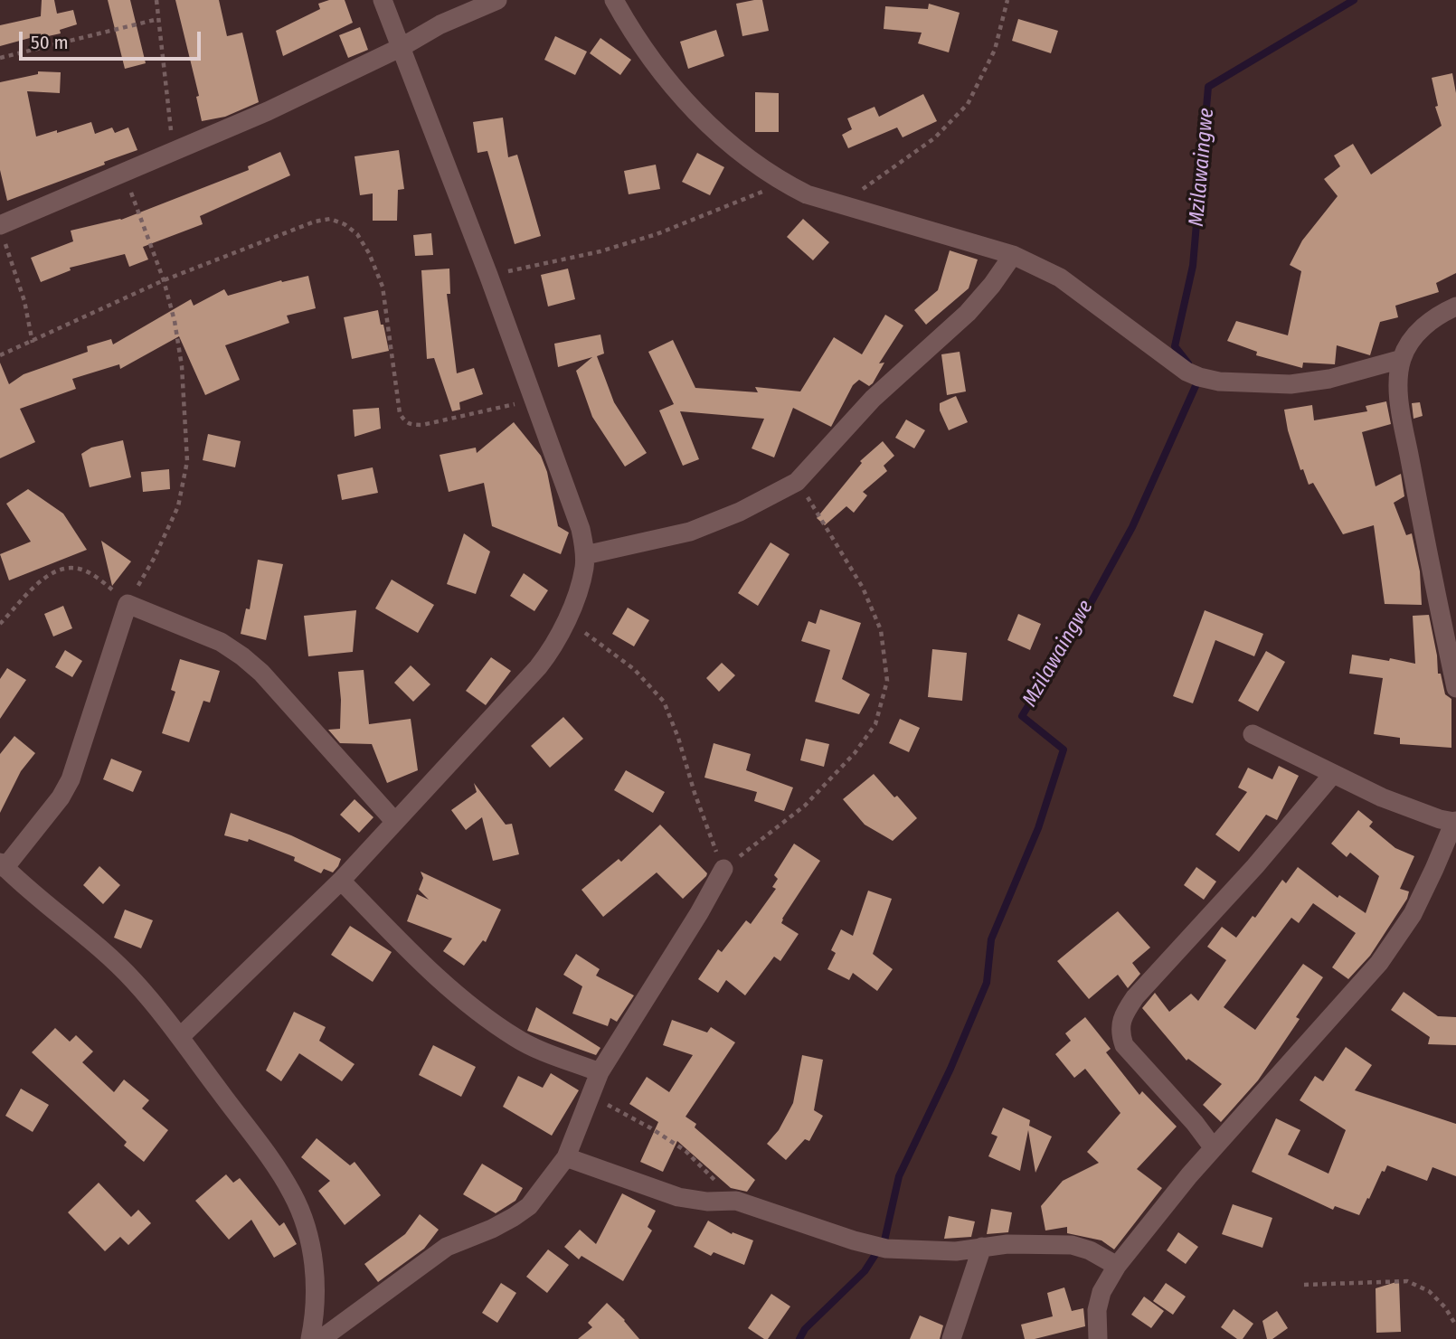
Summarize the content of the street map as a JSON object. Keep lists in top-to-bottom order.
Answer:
{
  "water": ["Mzilawaingwe"],
  "scale_bar": "50 m"
}
